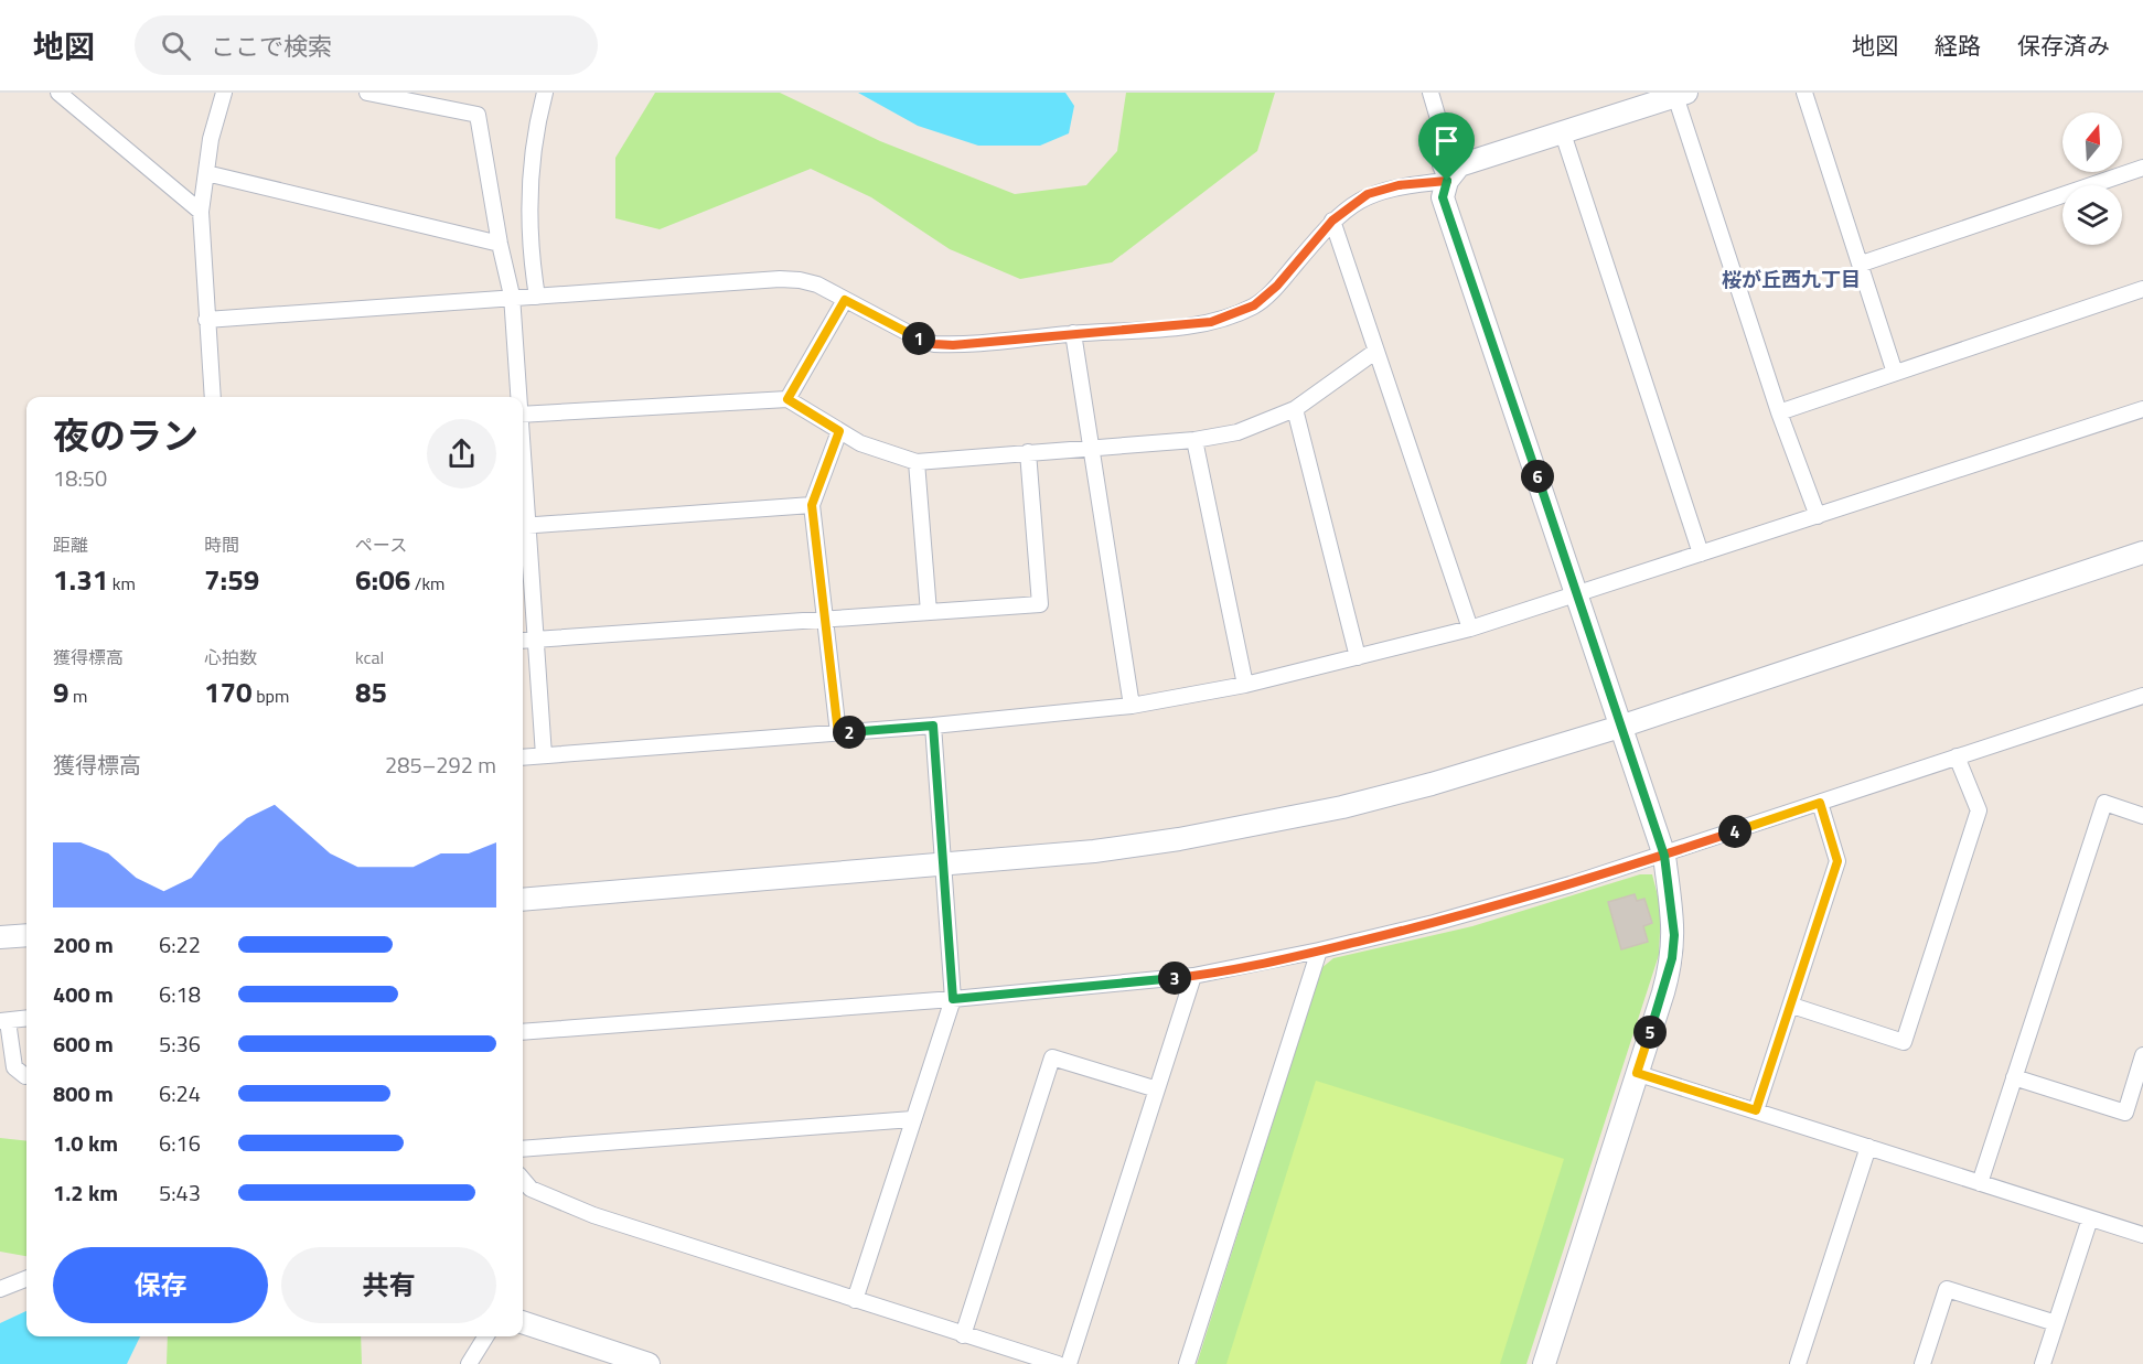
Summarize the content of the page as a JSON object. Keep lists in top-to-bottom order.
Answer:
{
  "districts": ["桜が丘西九丁目"],
  "north": "top",
  "page": {
    "header": "地図",
    "search": "ここで検索",
    "nav": ["地図", "経路", "保存済み"],
    "pins": [
      "1",
      "6",
      "2",
      "4",
      "3",
      "5"
    ],
    "heading": ["夜のラン", "18:50"],
    "stats": [
      ["距離", "1.31 km"],
      ["時間", "7:59"],
      ["ペース", "6:06 /km"],
      ["獲得標高", "9 m"],
      ["心拍数", "170 bpm"],
      ["kcal", "85"]
    ],
    "chart": ["獲得標高", "285–292 m"],
    "list": [
      {
        "name": "200 m",
        "note": "6:22"
      },
      {
        "name": "400 m",
        "note": "6:18"
      },
      {
        "name": "600 m",
        "note": "5:36"
      },
      {
        "name": "800 m",
        "note": "6:24"
      },
      {
        "name": "1.0 km",
        "note": "6:16"
      },
      {
        "name": "1.2 km",
        "note": "5:43"
      }
    ],
    "buttons": ["保存", "共有"]
  }
}
